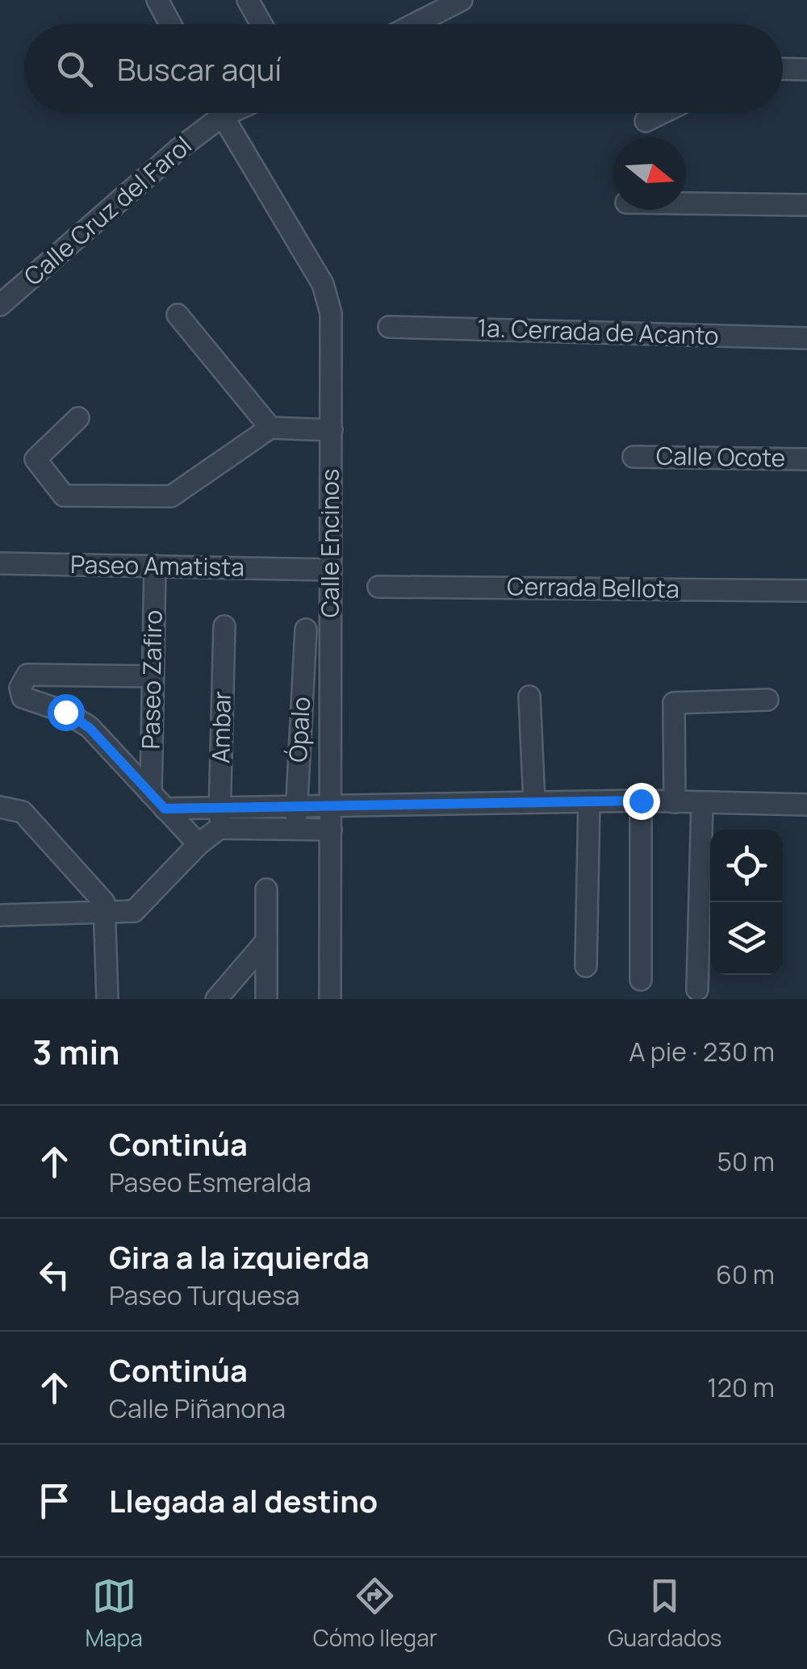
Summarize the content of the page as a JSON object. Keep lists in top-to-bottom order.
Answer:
{
  "streets": {
    "street": [
      "Calle Cruz del Farol",
      "1a. Cerrada de Acanto",
      "Calle Ocote",
      "Calle Encinos",
      "Paseo Amatista",
      "Cerrada Bellota",
      "Paseo Zafiro",
      "Ambar",
      "Ópalo"
    ]
  },
  "crossings": [
    ["Calle Encinos", "Paseo Amatista"],
    ["Paseo Amatista", "Paseo Zafiro"]
  ],
  "north": "right",
  "page": {
    "search": "Buscar aquí",
    "heading": ["3 min", "A pie · 230 m"],
    "list": [
      ["Continúa", "Paseo Esmeralda", "50 m"],
      ["Gira a la izquierda", "Paseo Turquesa", "60 m"],
      ["Continúa", "Calle Piñanona", "120 m"],
      "Llegada al destino"
    ],
    "nav": ["Mapa", "Cómo llegar", "Guardados"]
  }
}
